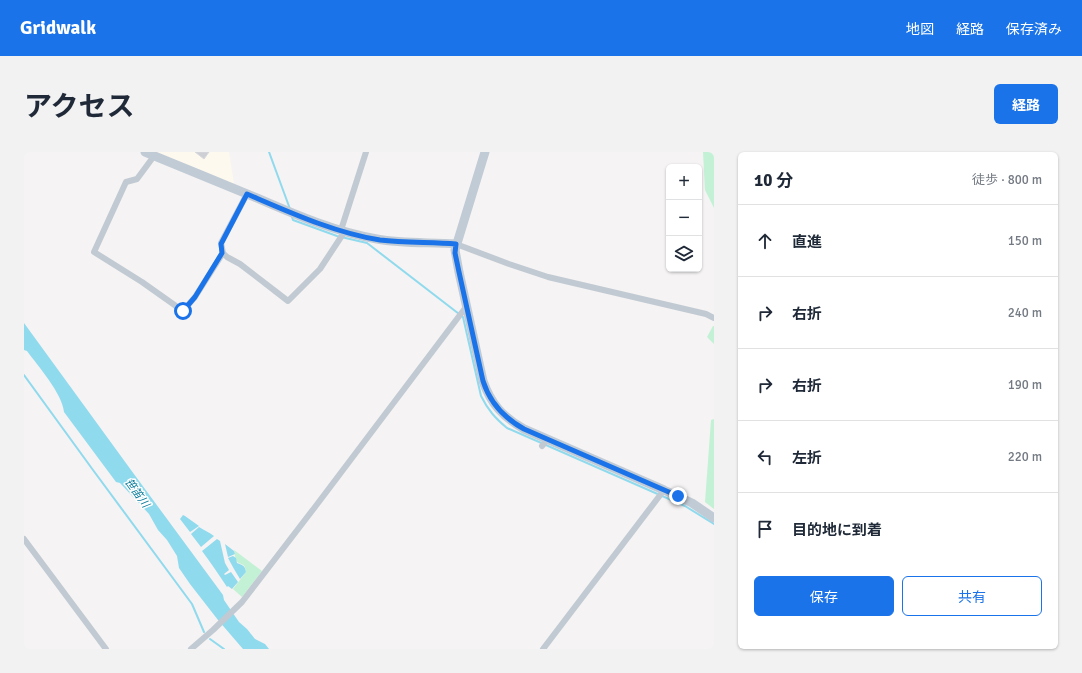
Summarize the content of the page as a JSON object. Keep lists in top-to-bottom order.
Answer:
{
  "water": ["笹笛川"],
  "page": {
    "header": "Gridwalk",
    "nav": ["地図", "経路", "保存済み"],
    "title": "アクセス",
    "buttons": [
      "経路",
      ["保存", "共有"]
    ],
    "heading": ["10 分", "徒歩 · 800 m"],
    "map_buttons": ["+", "−"],
    "list": [
      ["直進", "150 m"],
      ["右折", "240 m"],
      ["右折", "190 m"],
      ["左折", "220 m"],
      "目的地に到着"
    ]
  }
}
